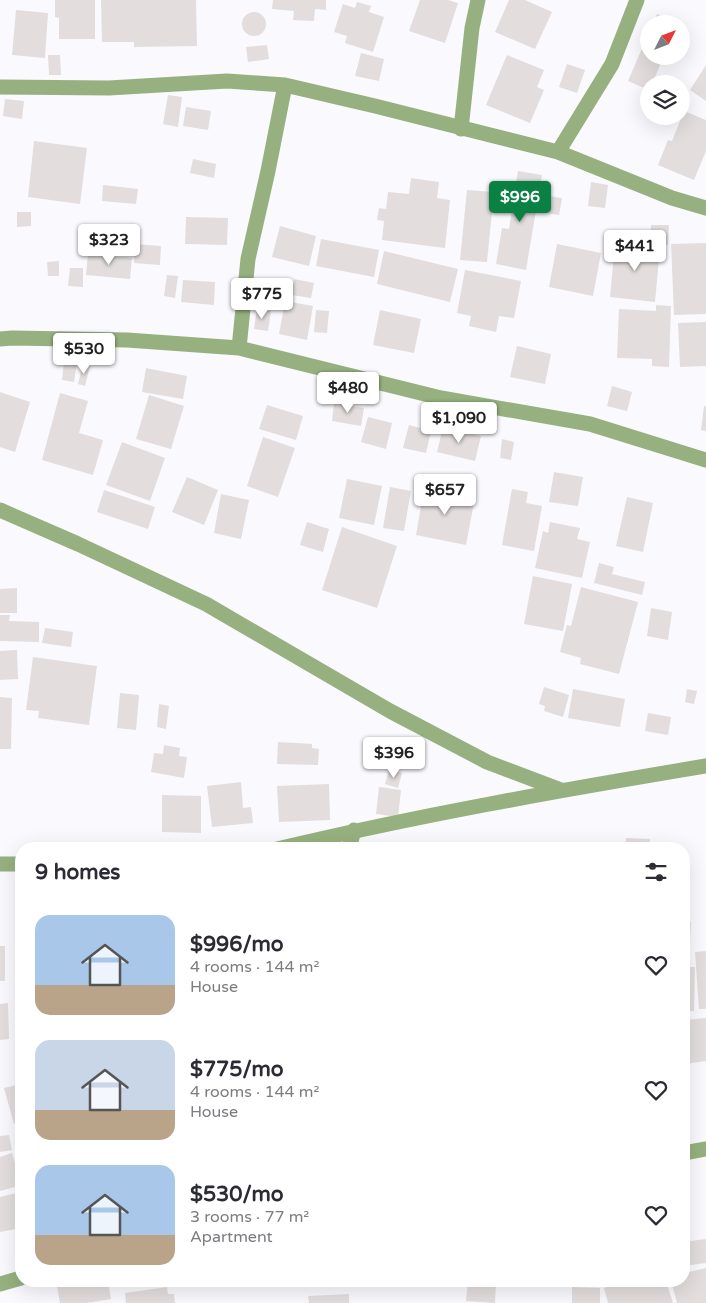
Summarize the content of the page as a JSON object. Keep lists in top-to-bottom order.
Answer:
{
  "north": "top right",
  "page": {
    "price": [
      "$996",
      "$323",
      "$441",
      "$775",
      "$530",
      "$480",
      "$1,090",
      "$657",
      "$396"
    ],
    "heading": "9 homes",
    "list": [
      {
        "name": "$996/mo",
        "note": "4 rooms · 144 m² · House"
      },
      {
        "name": "$775/mo",
        "note": "4 rooms · 144 m² · House"
      },
      {
        "name": "$530/mo",
        "note": "3 rooms · 77 m² · Apartment"
      }
    ]
  }
}
